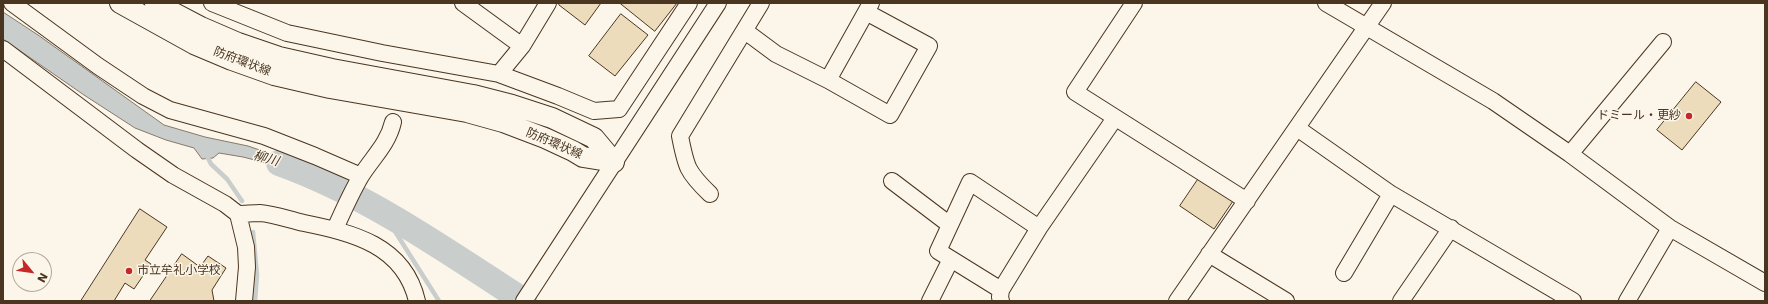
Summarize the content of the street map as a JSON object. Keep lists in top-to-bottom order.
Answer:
{
  "streets": {
    "main road": ["防府環状線"]
  },
  "water": ["柳川"],
  "places": ["ドミール・更紗", "市立牟礼小学校"],
  "north": "bottom right"
}
